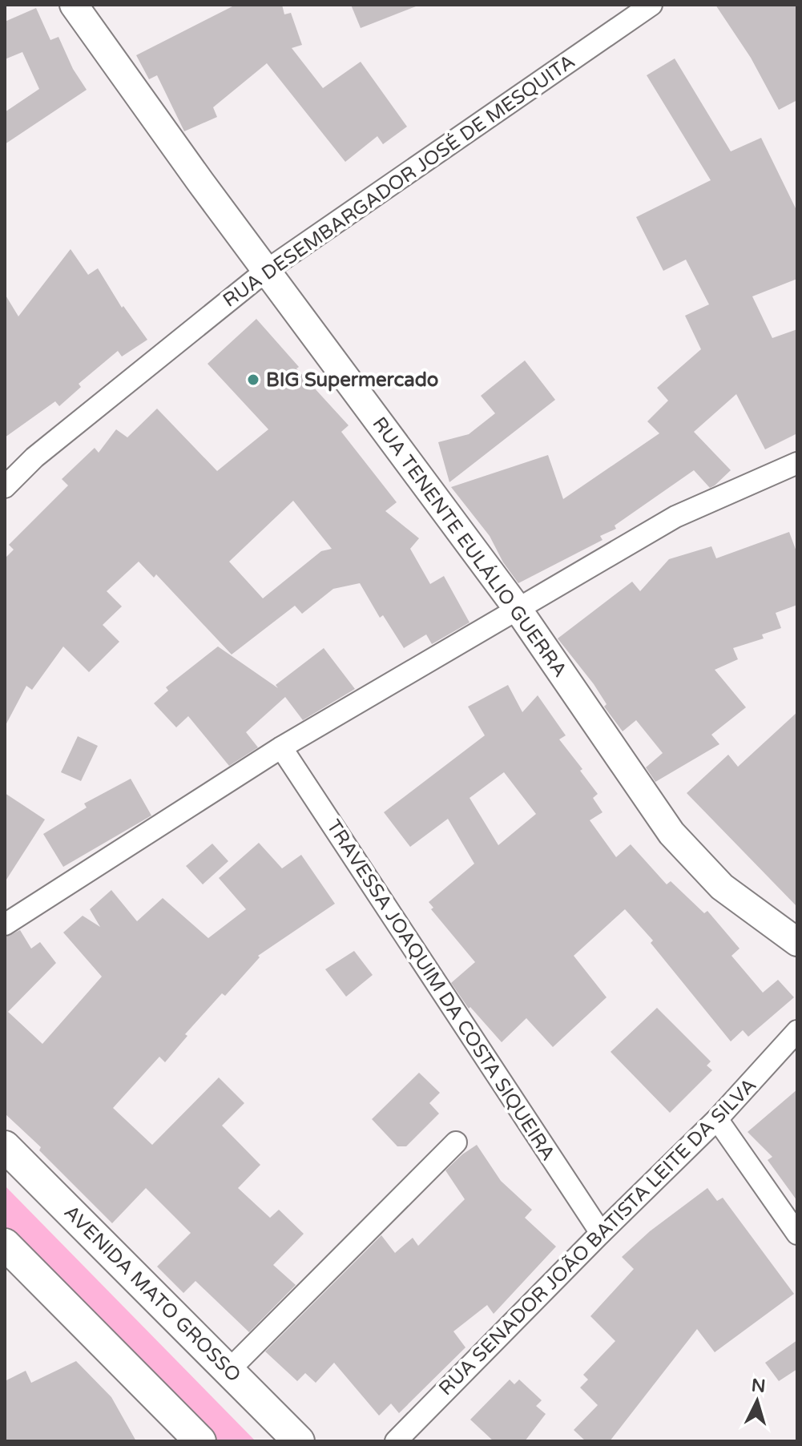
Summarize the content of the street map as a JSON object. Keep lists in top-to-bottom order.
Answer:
{
  "streets": {
    "main road": ["AVENIDA MATO GROSSO"],
    "street": [
      "RUA DESEMBARGADOR JOSÉ DE MESQUITA",
      "RUA TENENTE EULÁLIO GUERRA",
      "TRAVESSA JOAQUIM DA COSTA SIQUEIRA",
      "RUA SENADOR JOÃO BATISTA LEITE DA SILVA"
    ]
  },
  "crossings": [
    ["RUA DESEMBARGADOR JOSÉ DE MESQUITA", "RUA TENENTE EULÁLIO GUERRA"],
    ["TRAVESSA JOAQUIM DA COSTA SIQUEIRA", "RUA SENADOR JOÃO BATISTA LEITE DA SILVA"]
  ],
  "places": ["BIG Supermercado"],
  "north": "top"
}
